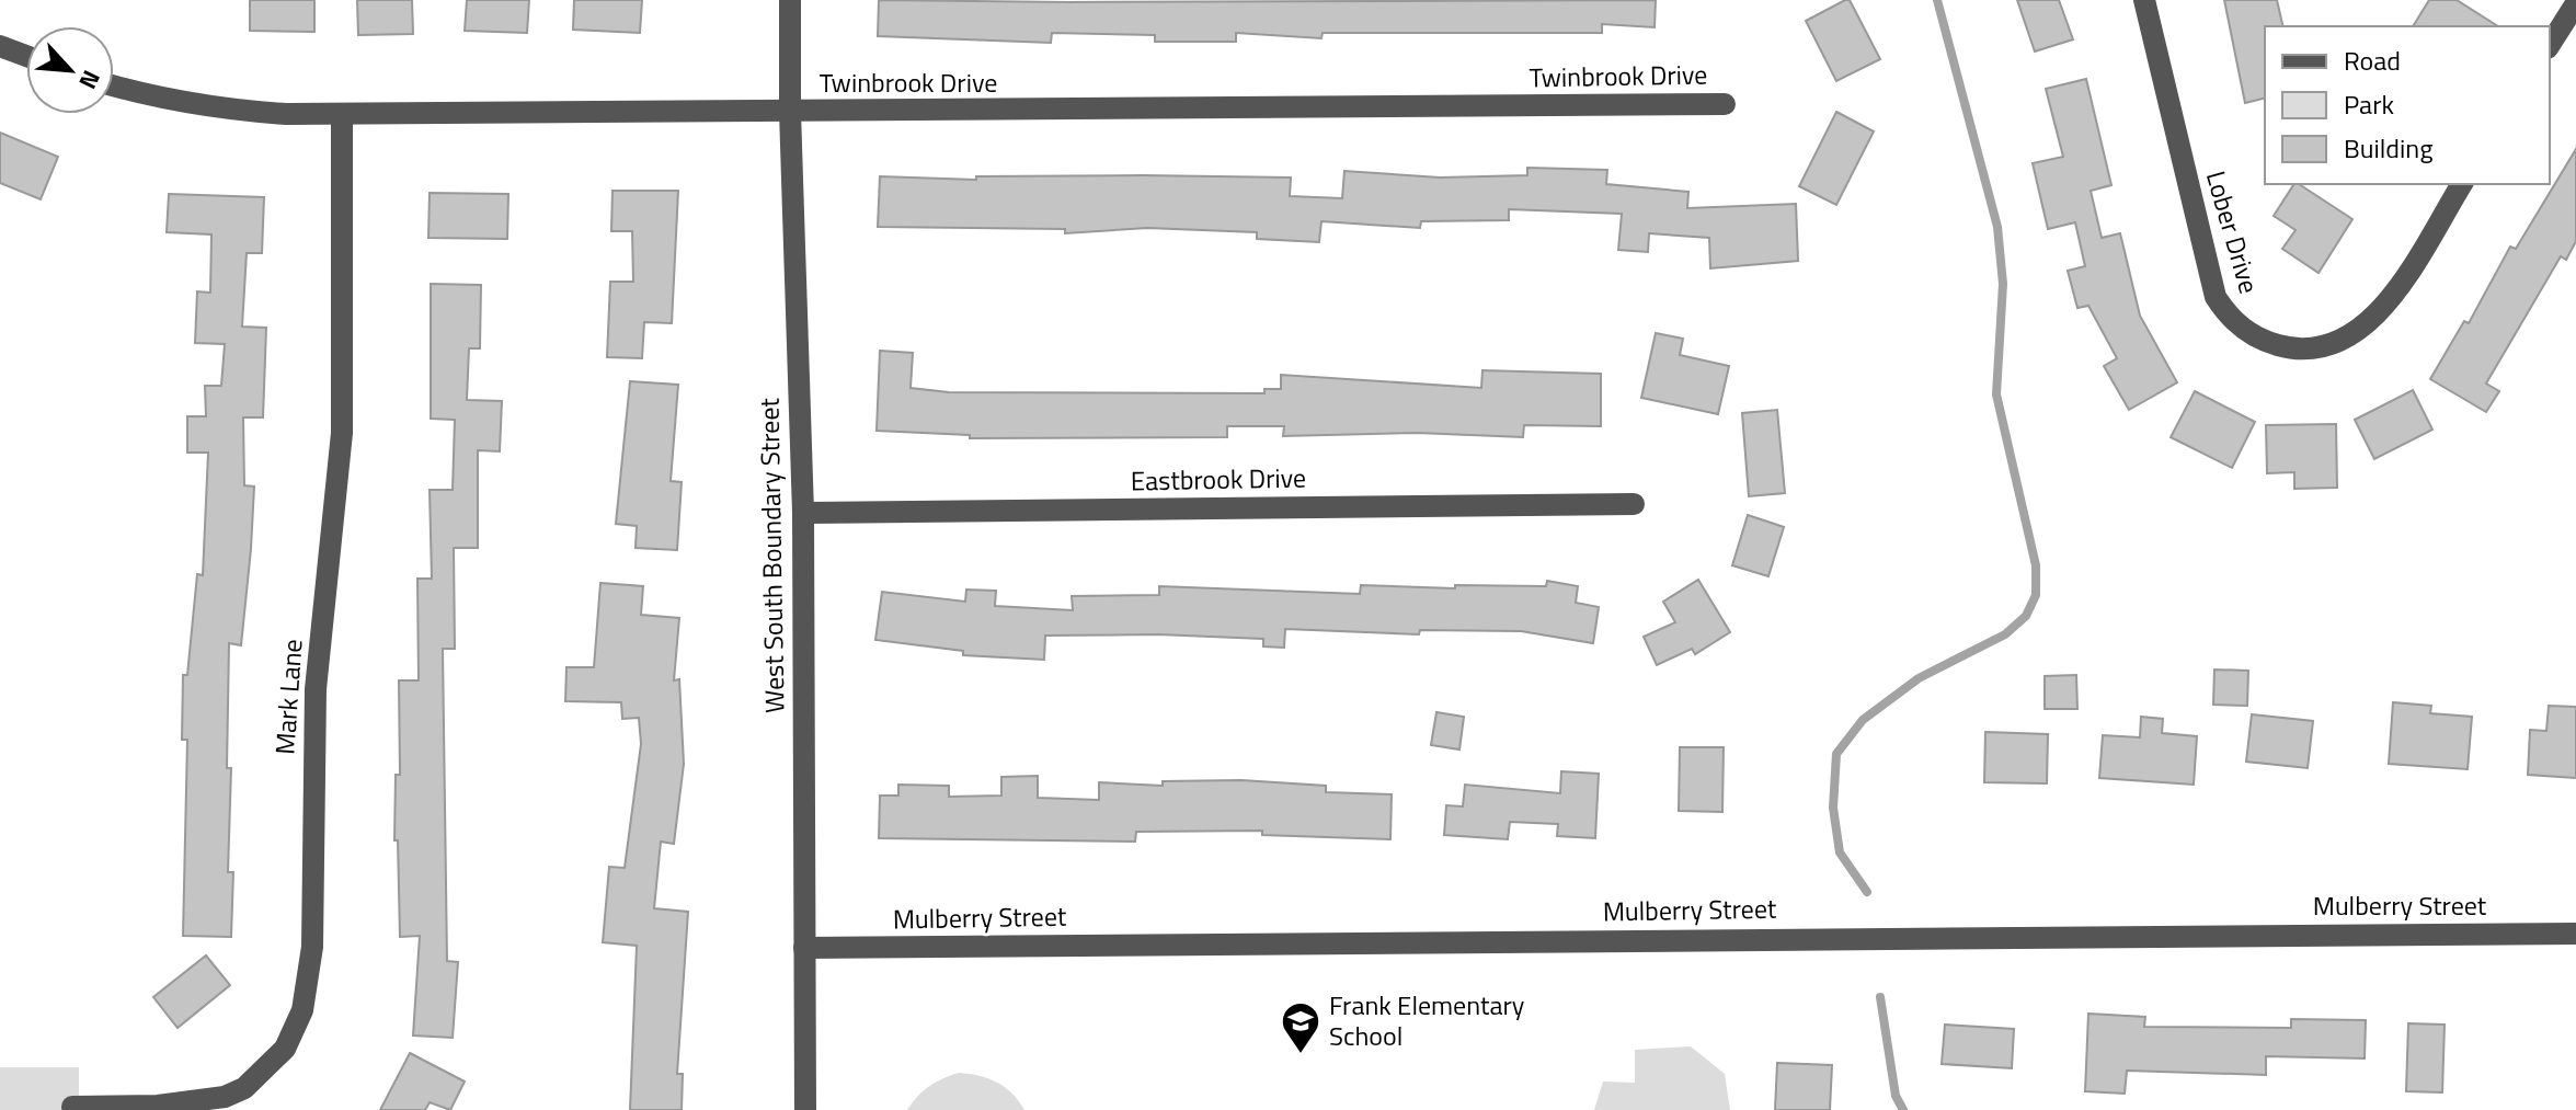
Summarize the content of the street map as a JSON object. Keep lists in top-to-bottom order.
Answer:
{
  "streets": {
    "street": [
      "Twinbrook Drive",
      "Lober Drive",
      "Eastbrook Drive",
      "West South Boundary Street",
      "Mark Lane",
      "Mulberry Street"
    ]
  },
  "crossings": [
    ["Twinbrook Drive", "West South Boundary Street"],
    ["Twinbrook Drive", "Mark Lane"],
    ["Eastbrook Drive", "West South Boundary Street"],
    ["West South Boundary Street", "Mulberry Street"]
  ],
  "places": {
    "school or university": ["Frank Elementary School"]
  },
  "legend": ["Road", "Park", "Building"],
  "north": "bottom right"
}
